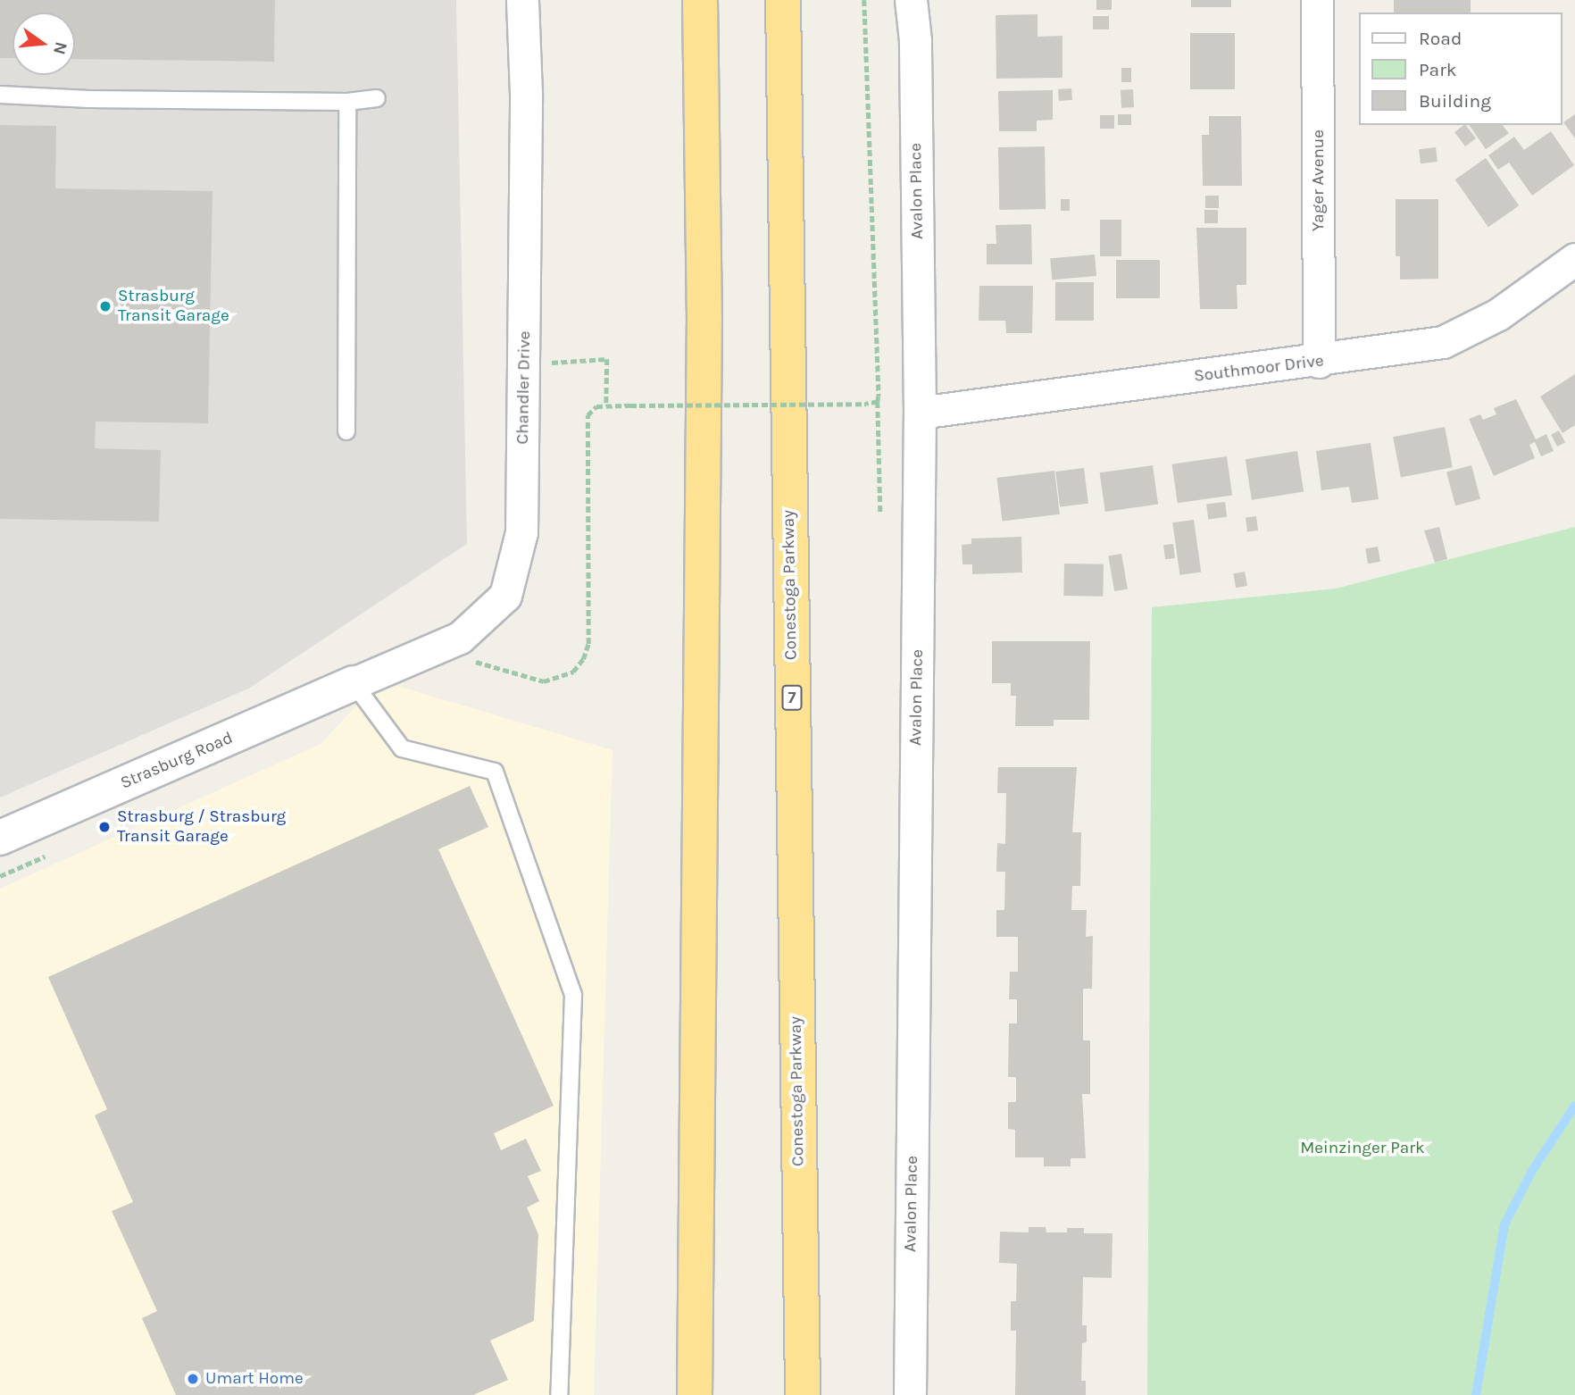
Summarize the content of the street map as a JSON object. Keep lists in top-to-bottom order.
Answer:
{
  "streets": {
    "highway": ["Conestoga Parkway", "7"],
    "street": [
      "Yager Avenue",
      "Avalon Place",
      "Southmoor Drive",
      "Chandler Drive",
      "Strasburg Road"
    ]
  },
  "crossings": [
    ["Yager Avenue", "Southmoor Drive"],
    ["Avalon Place", "Southmoor Drive"],
    ["Chandler Drive", "Strasburg Road"]
  ],
  "parks": ["Meinzinger Park"],
  "places": ["Strasburg Transit Garage", "Strasburg / Strasburg Transit Garage", "Umart Home"],
  "legend": ["Road", "Park", "Building"],
  "north": "right"
}
